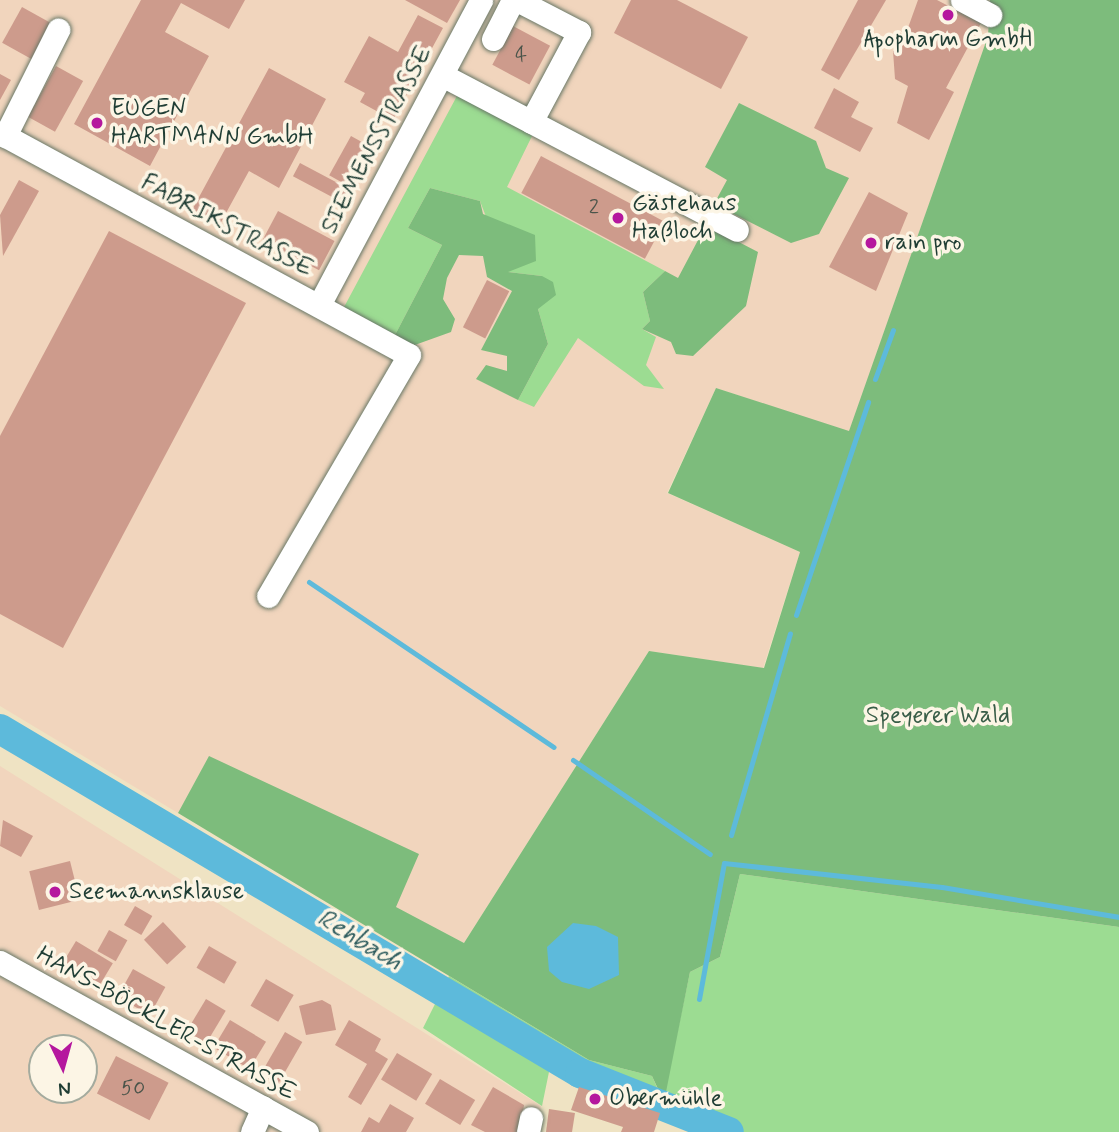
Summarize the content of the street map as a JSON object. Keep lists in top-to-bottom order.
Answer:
{
  "streets": {
    "street": ["SIEMENSSTRASSE", "FABRIKSTRASSE", "HANS-BÖCKLER-STRASSE"]
  },
  "crossings": [
    ["SIEMENSSTRASSE", "FABRIKSTRASSE"]
  ],
  "water": ["Rehbach"],
  "parks": ["Speyerer Wald"],
  "places": [
    "Apopharm GmbH",
    "EUGEN HARTMANN GmbH",
    "Gästehaus Haßloch",
    "rain pro",
    "Seemannsklause",
    "Obermühle"
  ],
  "house_numbers": ["4", "2", "50"],
  "north": "bottom"
}
